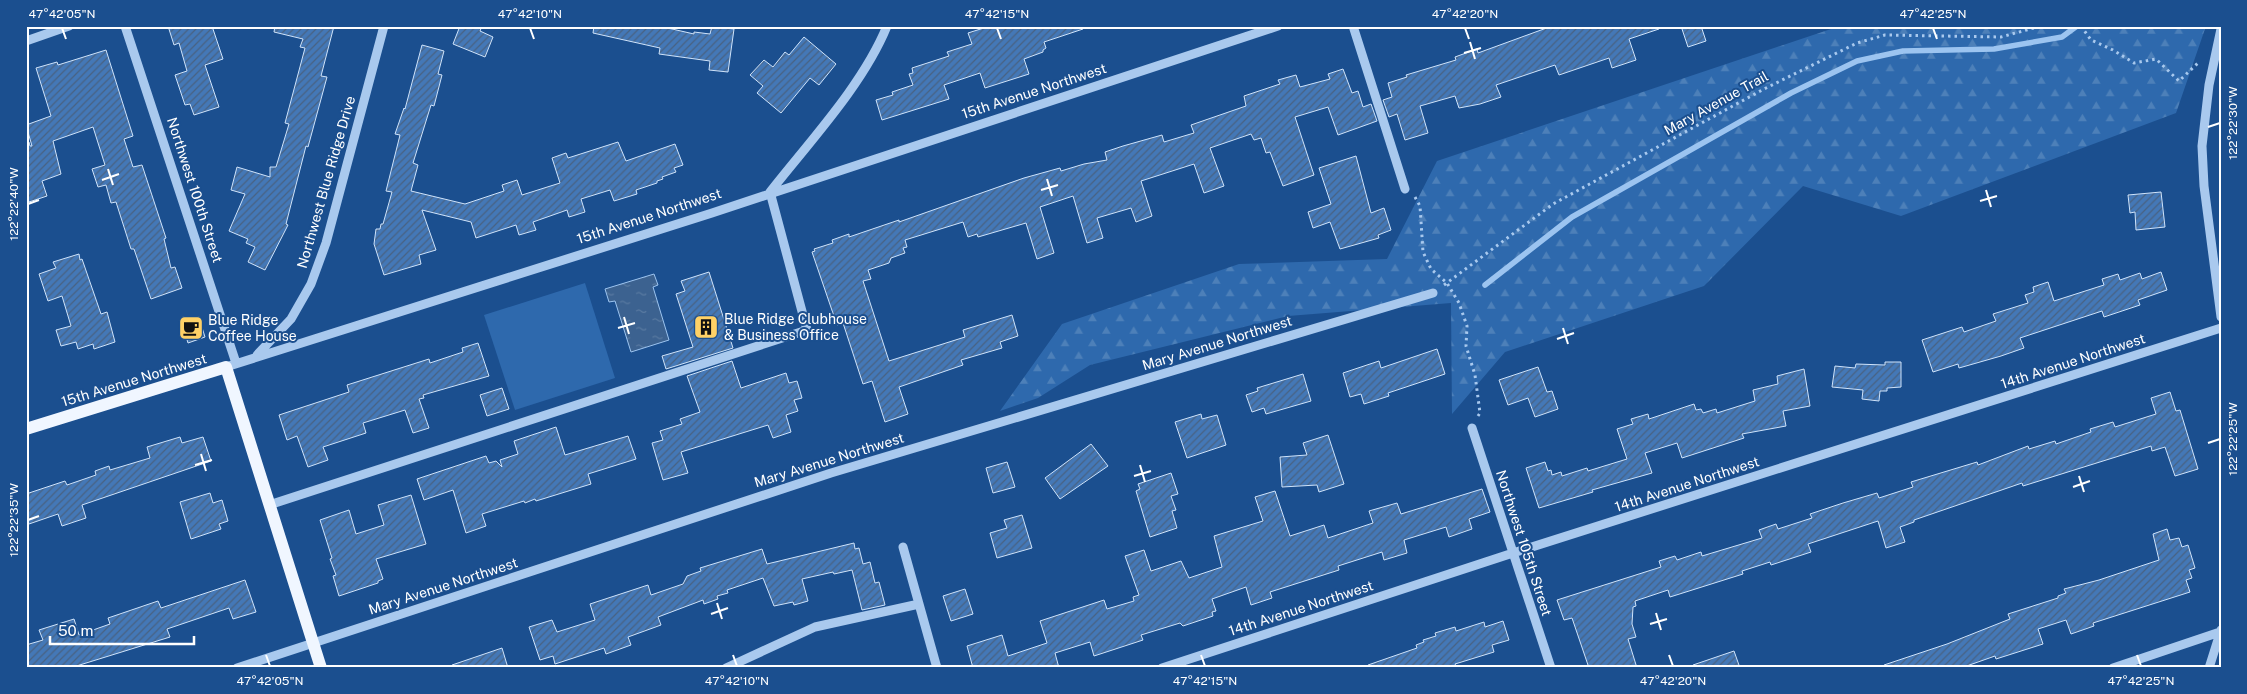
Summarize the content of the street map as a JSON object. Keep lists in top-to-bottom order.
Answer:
{
  "streets": {
    "main road": ["15th Avenue Northwest", "Northwest 100th Street"],
    "street": [
      "Northwest Blue Ridge Drive",
      "Mary Avenue Northwest",
      "14th Avenue Northwest",
      "Northwest 105th Street"
    ],
    "path": ["Mary Avenue Trail"]
  },
  "crossings": [
    ["15th Avenue Northwest", "Northwest Blue Ridge Drive"],
    ["15th Avenue Northwest", "Northwest 100th Street"],
    ["Mary Avenue Trail", "Mary Avenue Northwest"],
    ["Northwest 100th Street", "Mary Avenue Northwest"],
    ["14th Avenue Northwest", "Northwest 105th Street"]
  ],
  "places": {
    "building": ["Blue Ridge Clubhouse & Business Office"],
    "cafe": ["Blue Ridge Coffee House"]
  },
  "scale_bar": "50 m",
  "coordinates": [
    "47°42'05\"N",
    "47°42'10\"N",
    "47°42'15\"N",
    "47°42'20\"N",
    "47°42'25\"N",
    "122°22'30\"W",
    "122°22'40\"W",
    "122°22'25\"W",
    "122°22'35\"W"
  ]
}
